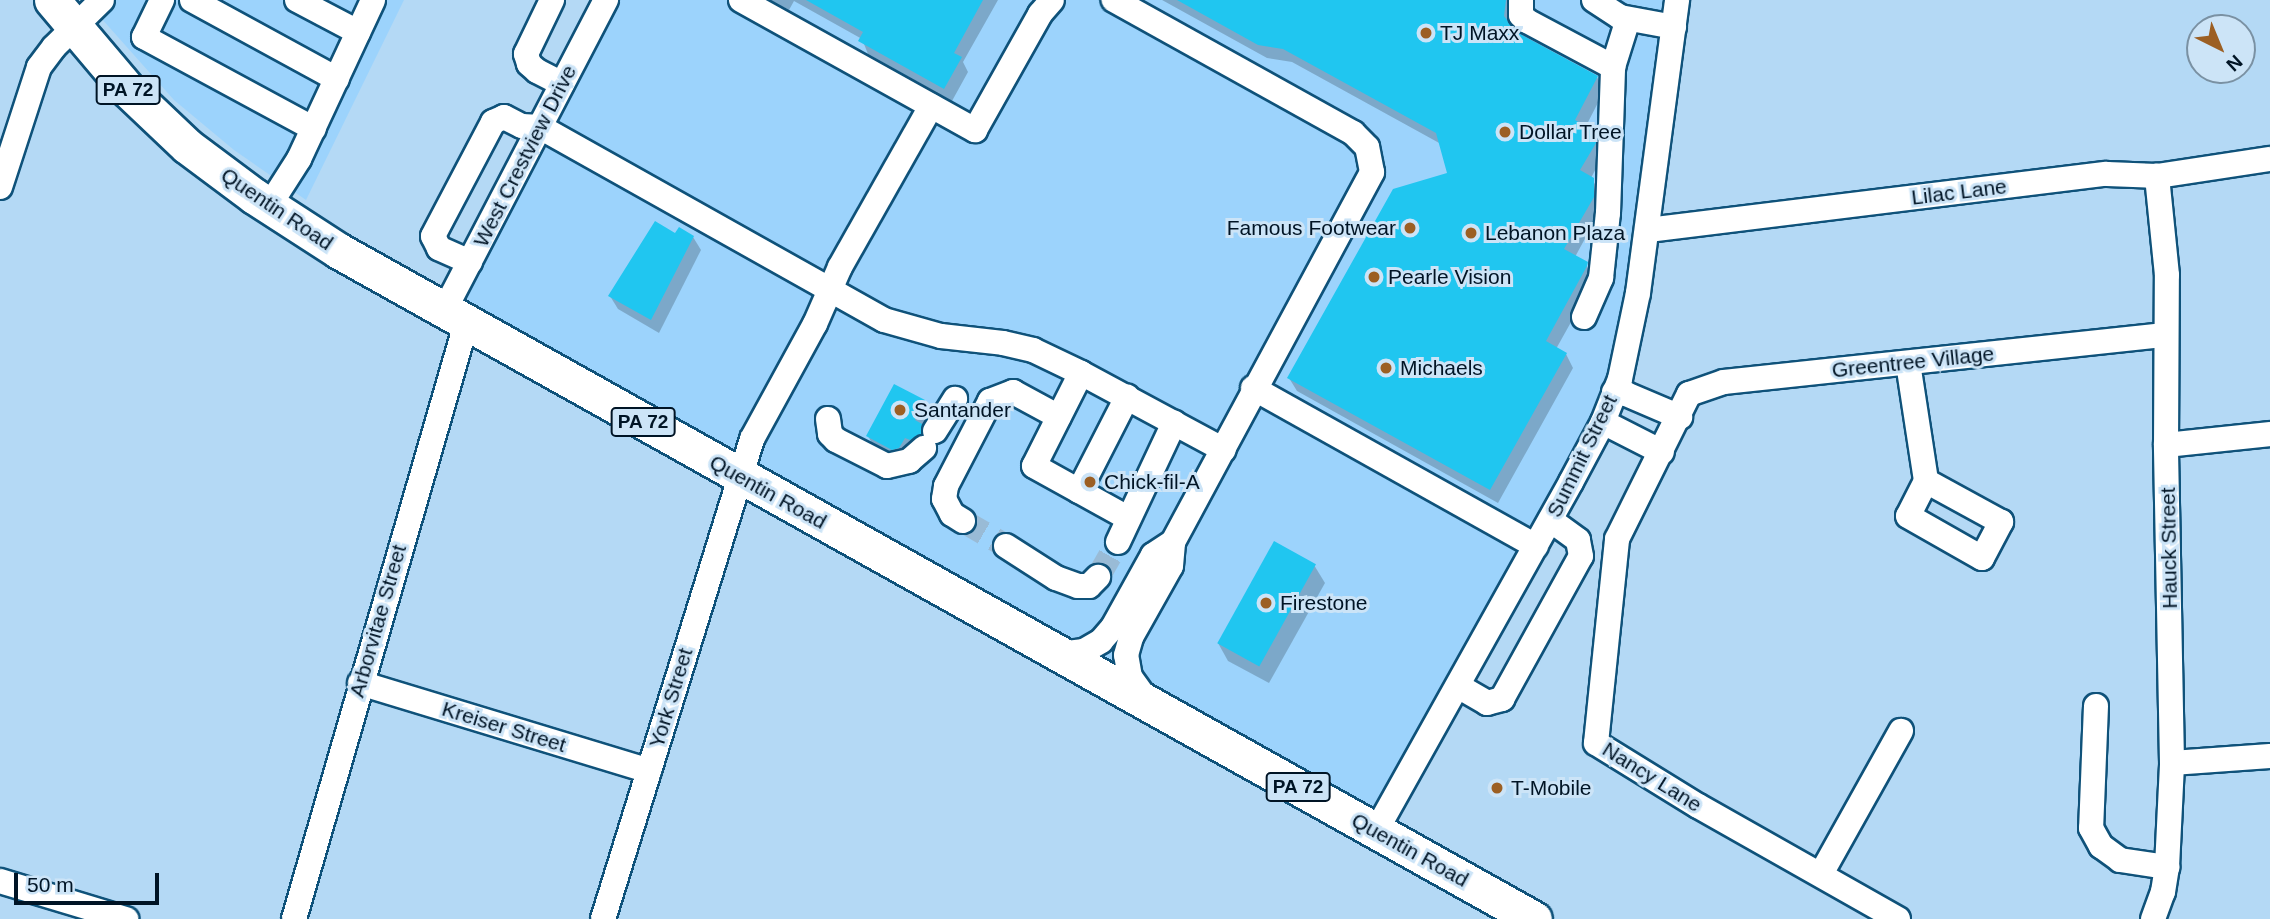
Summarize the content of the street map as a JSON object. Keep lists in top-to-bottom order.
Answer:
{
  "streets": {
    "highway": ["PA 72", "Quentin Road"],
    "street": [
      "West Crestview Drive",
      "Lilac Lane",
      "Greentree Village",
      "Summit Street",
      "Hauck Street",
      "Arborvitae Street",
      "York Street",
      "Kreiser Street",
      "Nancy Lane"
    ]
  },
  "crossings": [
    ["West Crestview Drive", "Quentin Road"],
    ["West Crestview Drive", "Arborvitae Street"],
    ["Lilac Lane", "Summit Street"],
    ["Lilac Lane", "Hauck Street"],
    ["Quentin Road", "Summit Street"],
    ["Quentin Road", "Arborvitae Street"],
    ["Quentin Road", "York Street"],
    ["Greentree Village", "Hauck Street"],
    ["Greentree Village", "Nancy Lane"],
    ["Arborvitae Street", "Kreiser Street"],
    ["York Street", "Kreiser Street"]
  ],
  "places": [
    "TJ Maxx",
    "Dollar Tree",
    "Famous Footwear",
    "Lebanon Plaza",
    "Pearle Vision",
    "Michaels",
    "Santander",
    "Chick-fil-A",
    "Firestone",
    "T-Mobile"
  ],
  "scale_bar": "50 m",
  "north": "bottom right"
}
